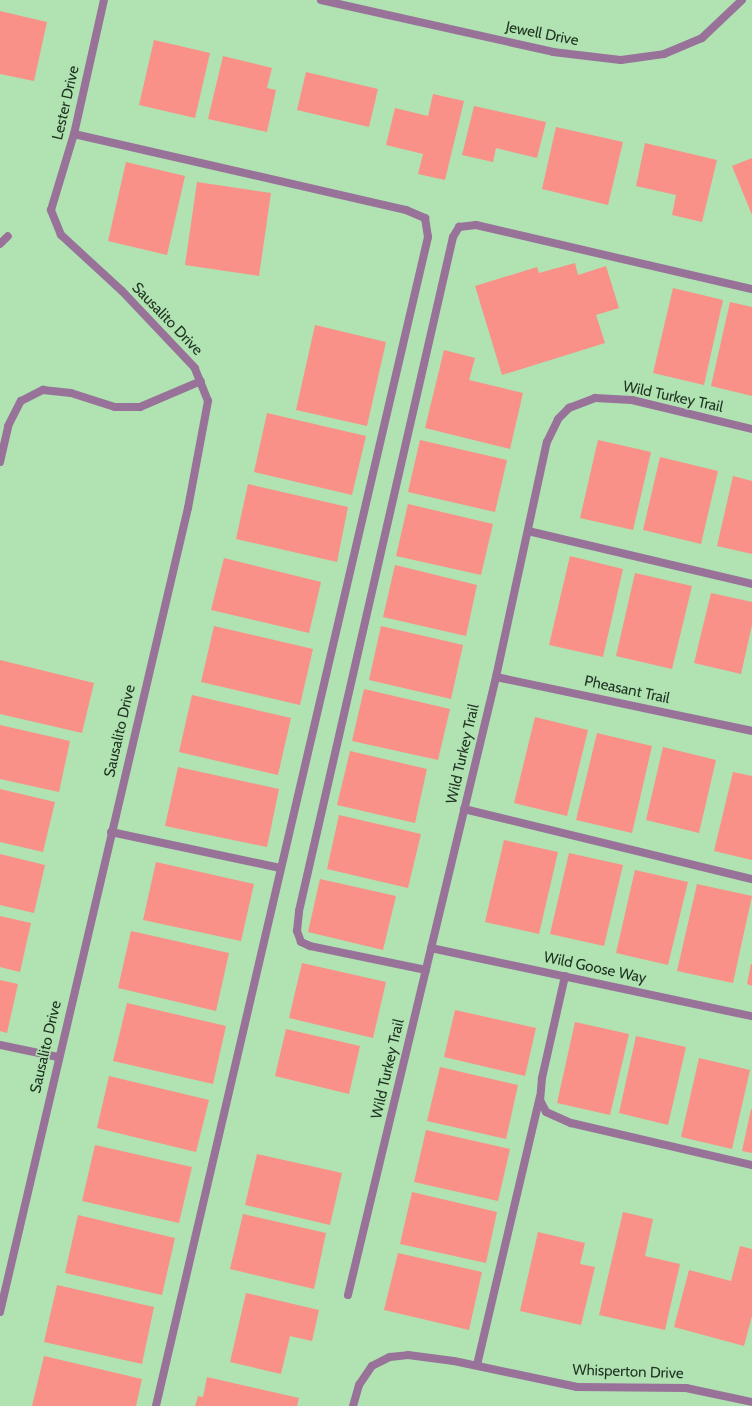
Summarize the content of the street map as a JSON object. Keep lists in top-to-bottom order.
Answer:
{
  "streets": {
    "street": [
      "Jewell Drive",
      "Lester Drive",
      "Sausalito Drive",
      "Wild Turkey Trail",
      "Pheasant Trail",
      "Wild Goose Way",
      "Whisperton Drive"
    ]
  },
  "crossings": [
    ["Lester Drive", "Sausalito Drive"],
    ["Wild Turkey Trail", "Pheasant Trail"],
    ["Wild Turkey Trail", "Wild Goose Way"]
  ]
}
